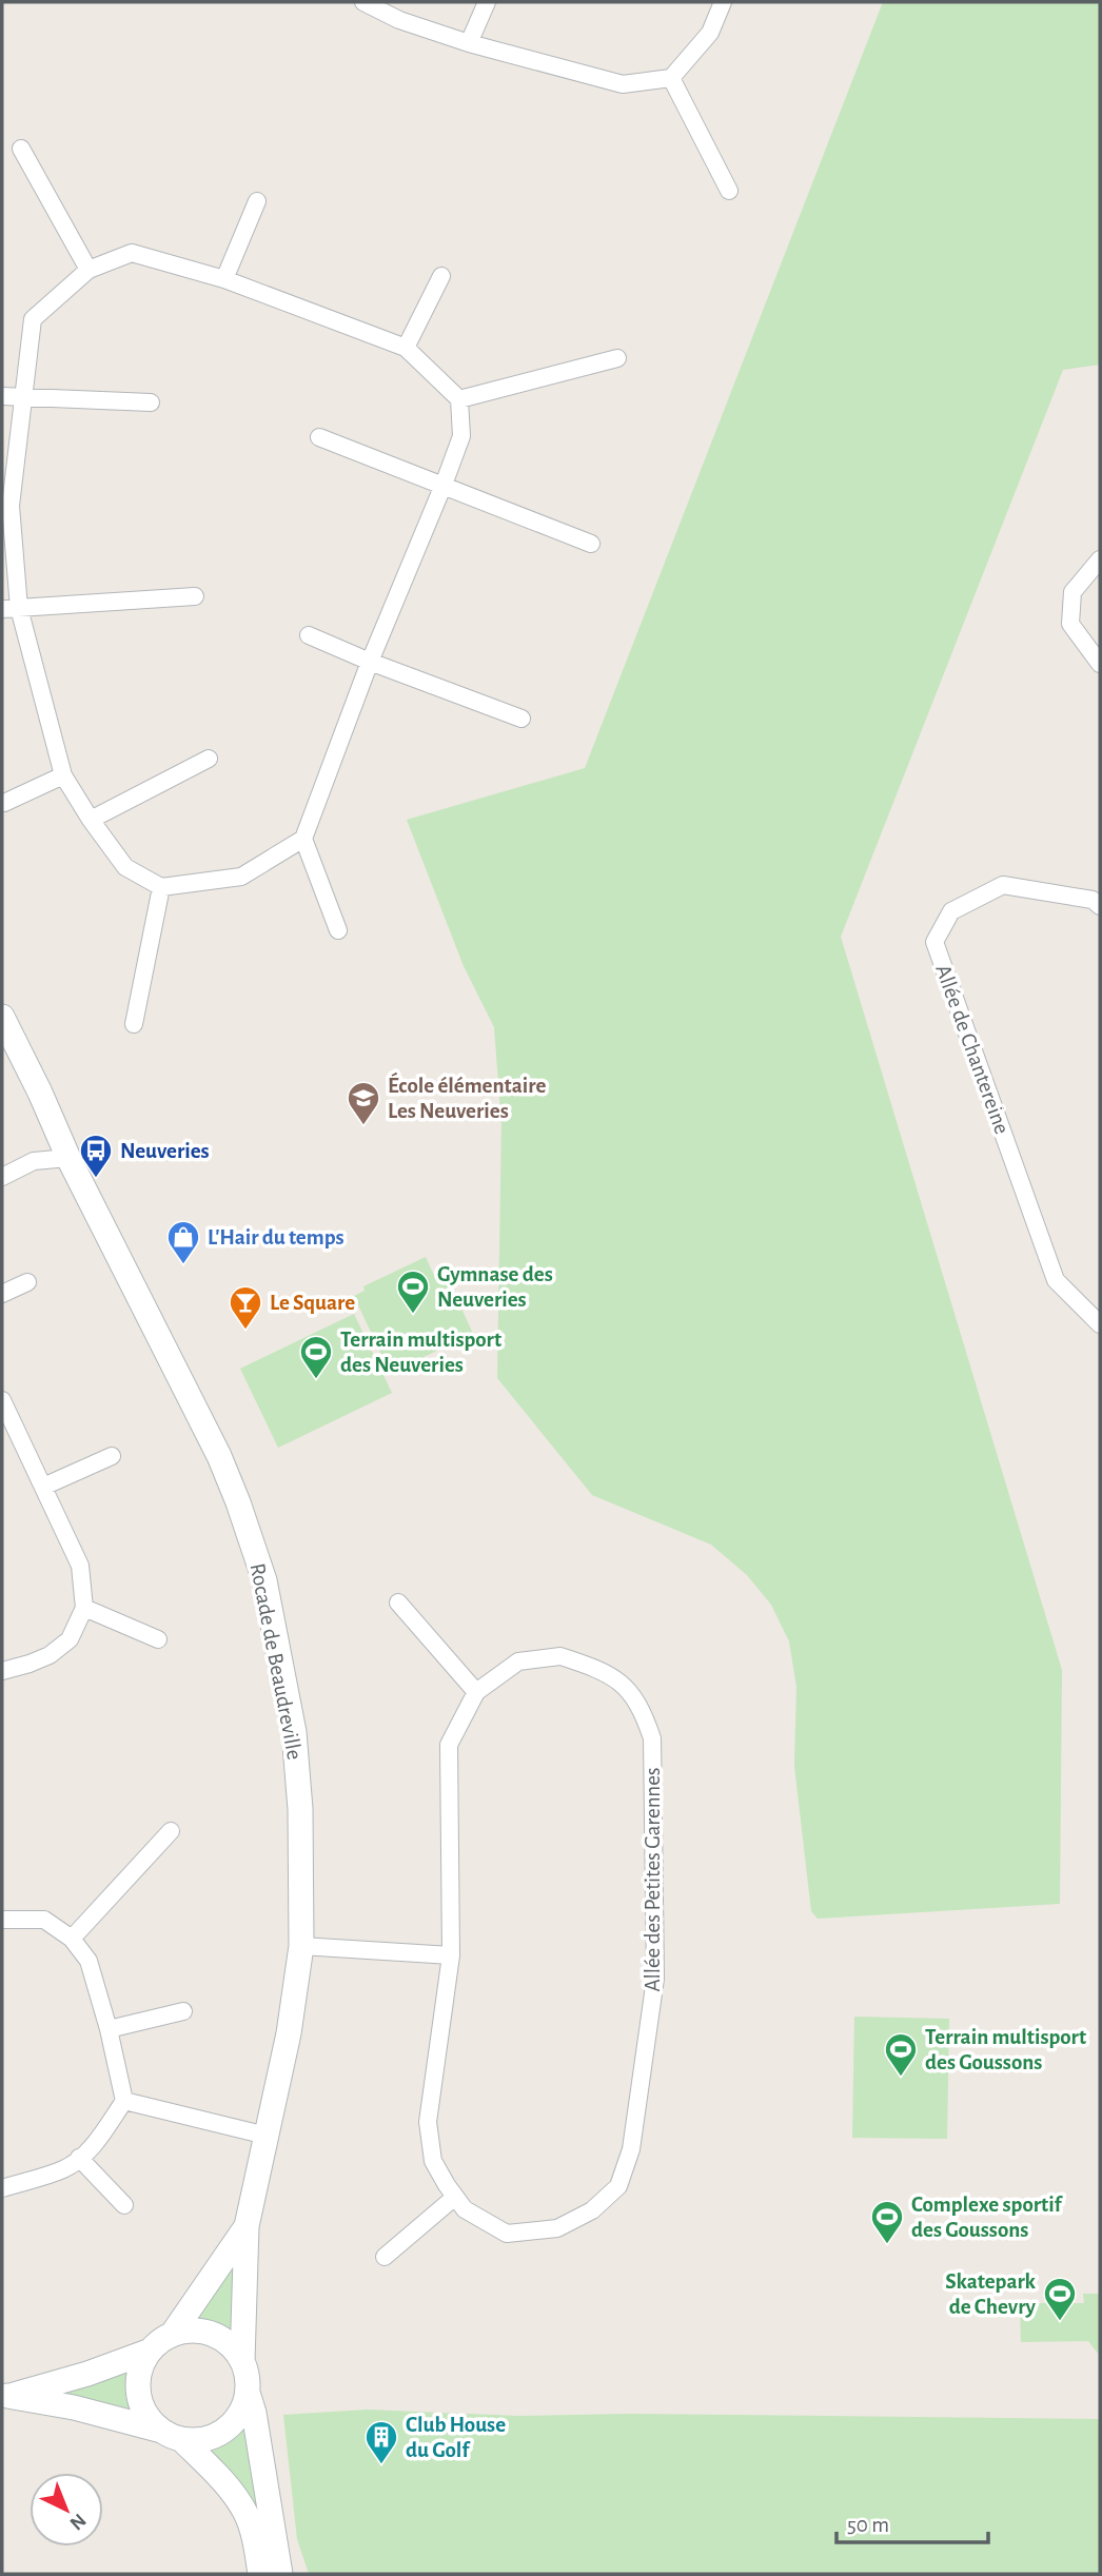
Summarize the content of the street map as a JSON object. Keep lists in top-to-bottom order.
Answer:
{
  "streets": {
    "street": ["Allée de Chantereine", "Rocade de Beaudreville", "Allée des Petites Garennes"]
  },
  "places": {
    "school or university": ["École élémentaire Les Neuveries"],
    "bus stop": ["Neuveries"],
    "shop": ["L'Hair du temps"],
    "sports": [
      "Gymnase des Neuveries",
      "Terrain multisport des Neuveries",
      "Terrain multisport des Goussons",
      "Complexe sportif des Goussons",
      "Skatepark de Chevry"
    ],
    "bar": ["Le Square"],
    "building": ["Club House du Golf"]
  },
  "scale_bar": "50 m",
  "north": "bottom right"
}
